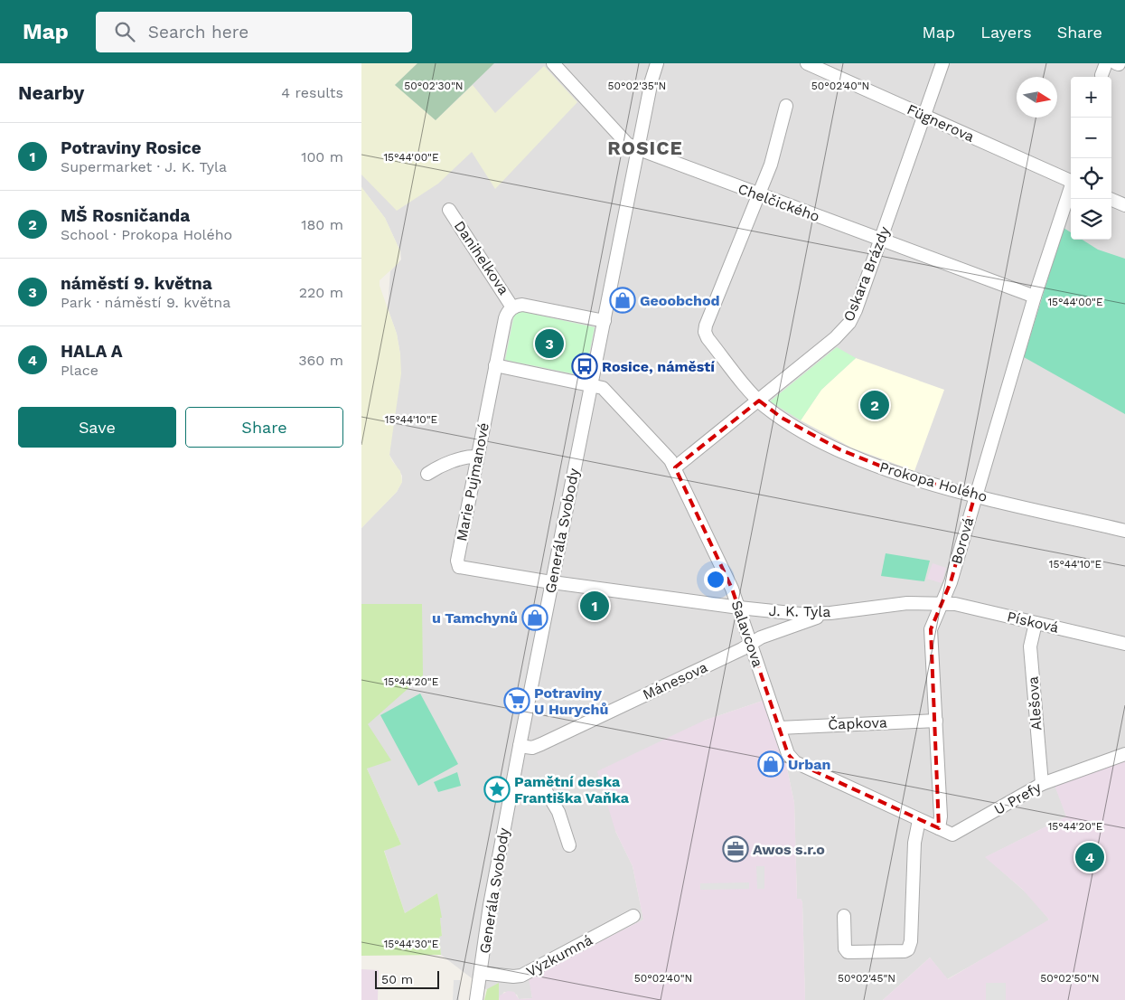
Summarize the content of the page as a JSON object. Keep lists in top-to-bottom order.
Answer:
{
  "streets": {
    "street": [
      "Fügnerova",
      "Chelčického",
      "Danihelkova",
      "Oskara Brázdy",
      "Marie Pujmanové",
      "Prokopa Holého",
      "Generála Svobody",
      "Borová",
      "J. K. Tyla",
      "Písková",
      "Salavcova",
      "Mánesova",
      "Alešova",
      "Čapkova",
      "U Prefy",
      "Výzkumná"
    ]
  },
  "crossings": [
    ["Fügnerova", "Oskara Brázdy"],
    ["Chelčického", "Oskara Brázdy"],
    ["Chelčického", "Prokopa Holého"],
    ["Chelčického", "Generála Svobody"],
    ["Chelčického", "Borová"],
    ["Danihelkova", "Marie Pujmanové"],
    ["Oskara Brázdy", "Prokopa Holého"],
    ["Oskara Brázdy", "Salavcova"],
    ["Marie Pujmanové", "Generála Svobody"],
    ["Marie Pujmanové", "J. K. Tyla"],
    ["Marie Pujmanové", "Salavcova"],
    ["Prokopa Holého", "Borová"],
    ["Generála Svobody", "J. K. Tyla"],
    ["Generála Svobody", "Salavcova"],
    ["Generála Svobody", "Mánesova"],
    ["Generála Svobody", "Výzkumná"],
    ["Borová", "J. K. Tyla"],
    ["Borová", "Písková"],
    ["Borová", "Salavcova"],
    ["Borová", "Čapkova"],
    ["Borová", "U Prefy"],
    ["J. K. Tyla", "Písková"],
    ["J. K. Tyla", "Salavcova"],
    ["J. K. Tyla", "Mánesova"],
    ["Písková", "Alešova"],
    ["Salavcova", "Mánesova"],
    ["Salavcova", "Čapkova"],
    ["Salavcova", "U Prefy"],
    ["Alešova", "U Prefy"]
  ],
  "districts": ["ROSICE"],
  "places": {
    "shop": ["Geoobchod", "u Tamchynů", "Urban"],
    "bus stop": ["Rosice, náměstí"],
    "supermarket": ["Potraviny U Hurychů"],
    "place": ["Pamětní deska Františka Vaňka"],
    "office": ["Awos s.r.o"]
  },
  "scale_bar": "50 m",
  "north": "right",
  "page": {
    "header": "Map",
    "search": "Search here",
    "nav": ["Map", "Layers", "Share"],
    "heading": ["Nearby", "4 results"],
    "map_buttons": ["+", "−"],
    "list": [
      {
        "mark": "1",
        "name": "Potraviny Rosice",
        "note": "Supermarket · J. K. Tyla",
        "value": "100 m"
      },
      {
        "mark": "2",
        "name": "MŠ Rosničanda",
        "note": "School · Prokopa Holého",
        "value": "180 m"
      },
      {
        "mark": "3",
        "name": "náměstí 9. května",
        "note": "Park · náměstí 9. května",
        "value": "220 m"
      },
      {
        "mark": "4",
        "name": "HALA A",
        "note": "Place",
        "value": "360 m"
      }
    ],
    "pins": [
      "3",
      "2",
      "1",
      "4"
    ],
    "buttons": ["Save", "Share"],
    "scale": "50 m"
  },
  "coordinates": [
    "50°02'30\"N",
    "50°02'35\"N",
    "50°02'40\"N",
    "15°44'00\"E",
    "15°44'10\"E",
    "15°44'20\"E",
    "15°44'30\"E",
    "50°02'45\"N",
    "50°02'50\"N"
  ]
}
